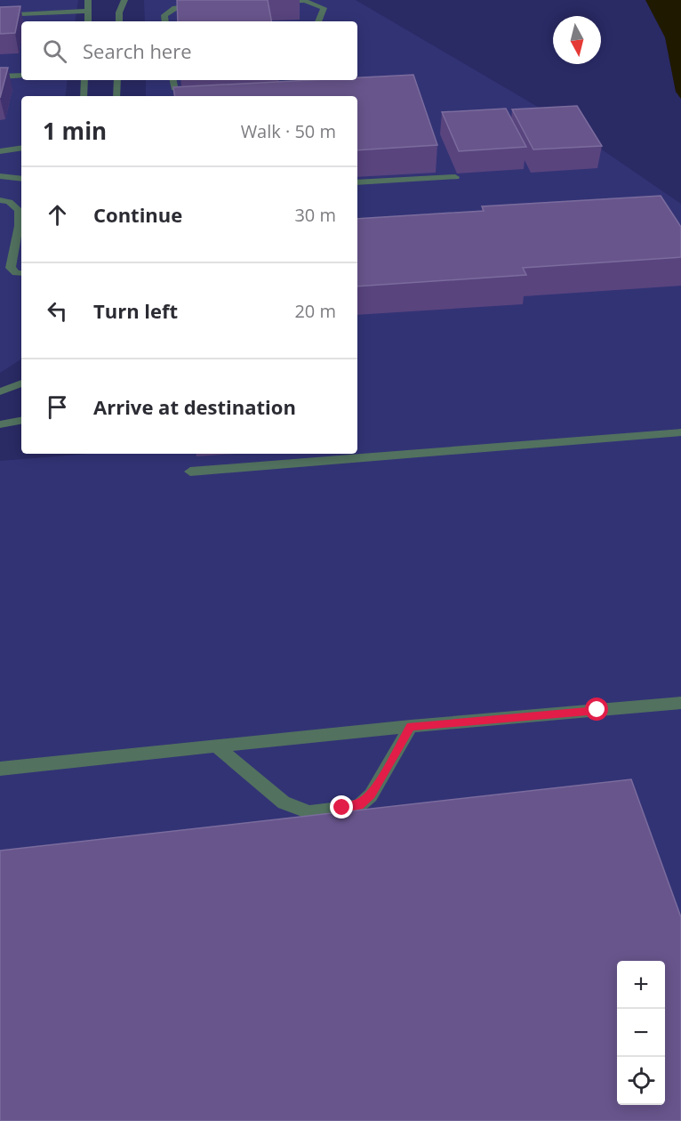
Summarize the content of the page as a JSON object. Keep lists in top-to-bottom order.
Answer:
{
  "north": "bottom",
  "page": {
    "search": "Search here",
    "heading": ["1 min", "Walk · 50 m"],
    "list": [
      ["Continue", "30 m"],
      ["Turn left", "20 m"],
      "Arrive at destination"
    ],
    "map_buttons": ["+", "−"]
  }
}
